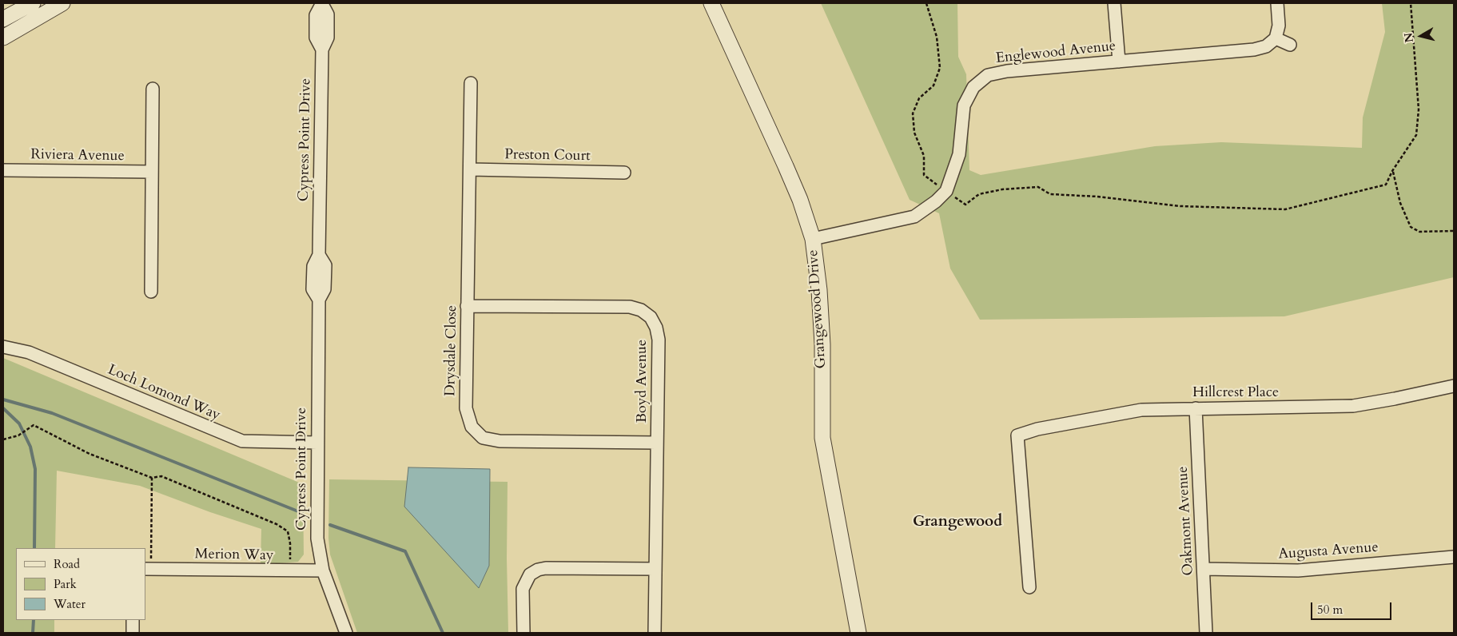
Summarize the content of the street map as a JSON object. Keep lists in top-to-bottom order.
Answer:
{
  "streets": {
    "street": [
      "Englewood Avenue",
      "Cypress Point Drive",
      "Riviera Avenue",
      "Preston Court",
      "Grangewood Drive",
      "Drysdale Close",
      "Boyd Avenue",
      "Loch Lomond Way",
      "Hillcrest Place",
      "Oakmont Avenue",
      "Augusta Avenue",
      "Merion Way"
    ]
  },
  "crossings": [
    ["Englewood Avenue", "Grangewood Drive"],
    ["Cypress Point Drive", "Loch Lomond Way"],
    ["Cypress Point Drive", "Merion Way"],
    ["Preston Court", "Drysdale Close"],
    ["Drysdale Close", "Boyd Avenue"],
    ["Hillcrest Place", "Oakmont Avenue"],
    ["Oakmont Avenue", "Augusta Avenue"]
  ],
  "districts": ["Grangewood"],
  "legend": ["Road", "Park", "Water"],
  "scale_bar": "50 m",
  "north": "left"
}
